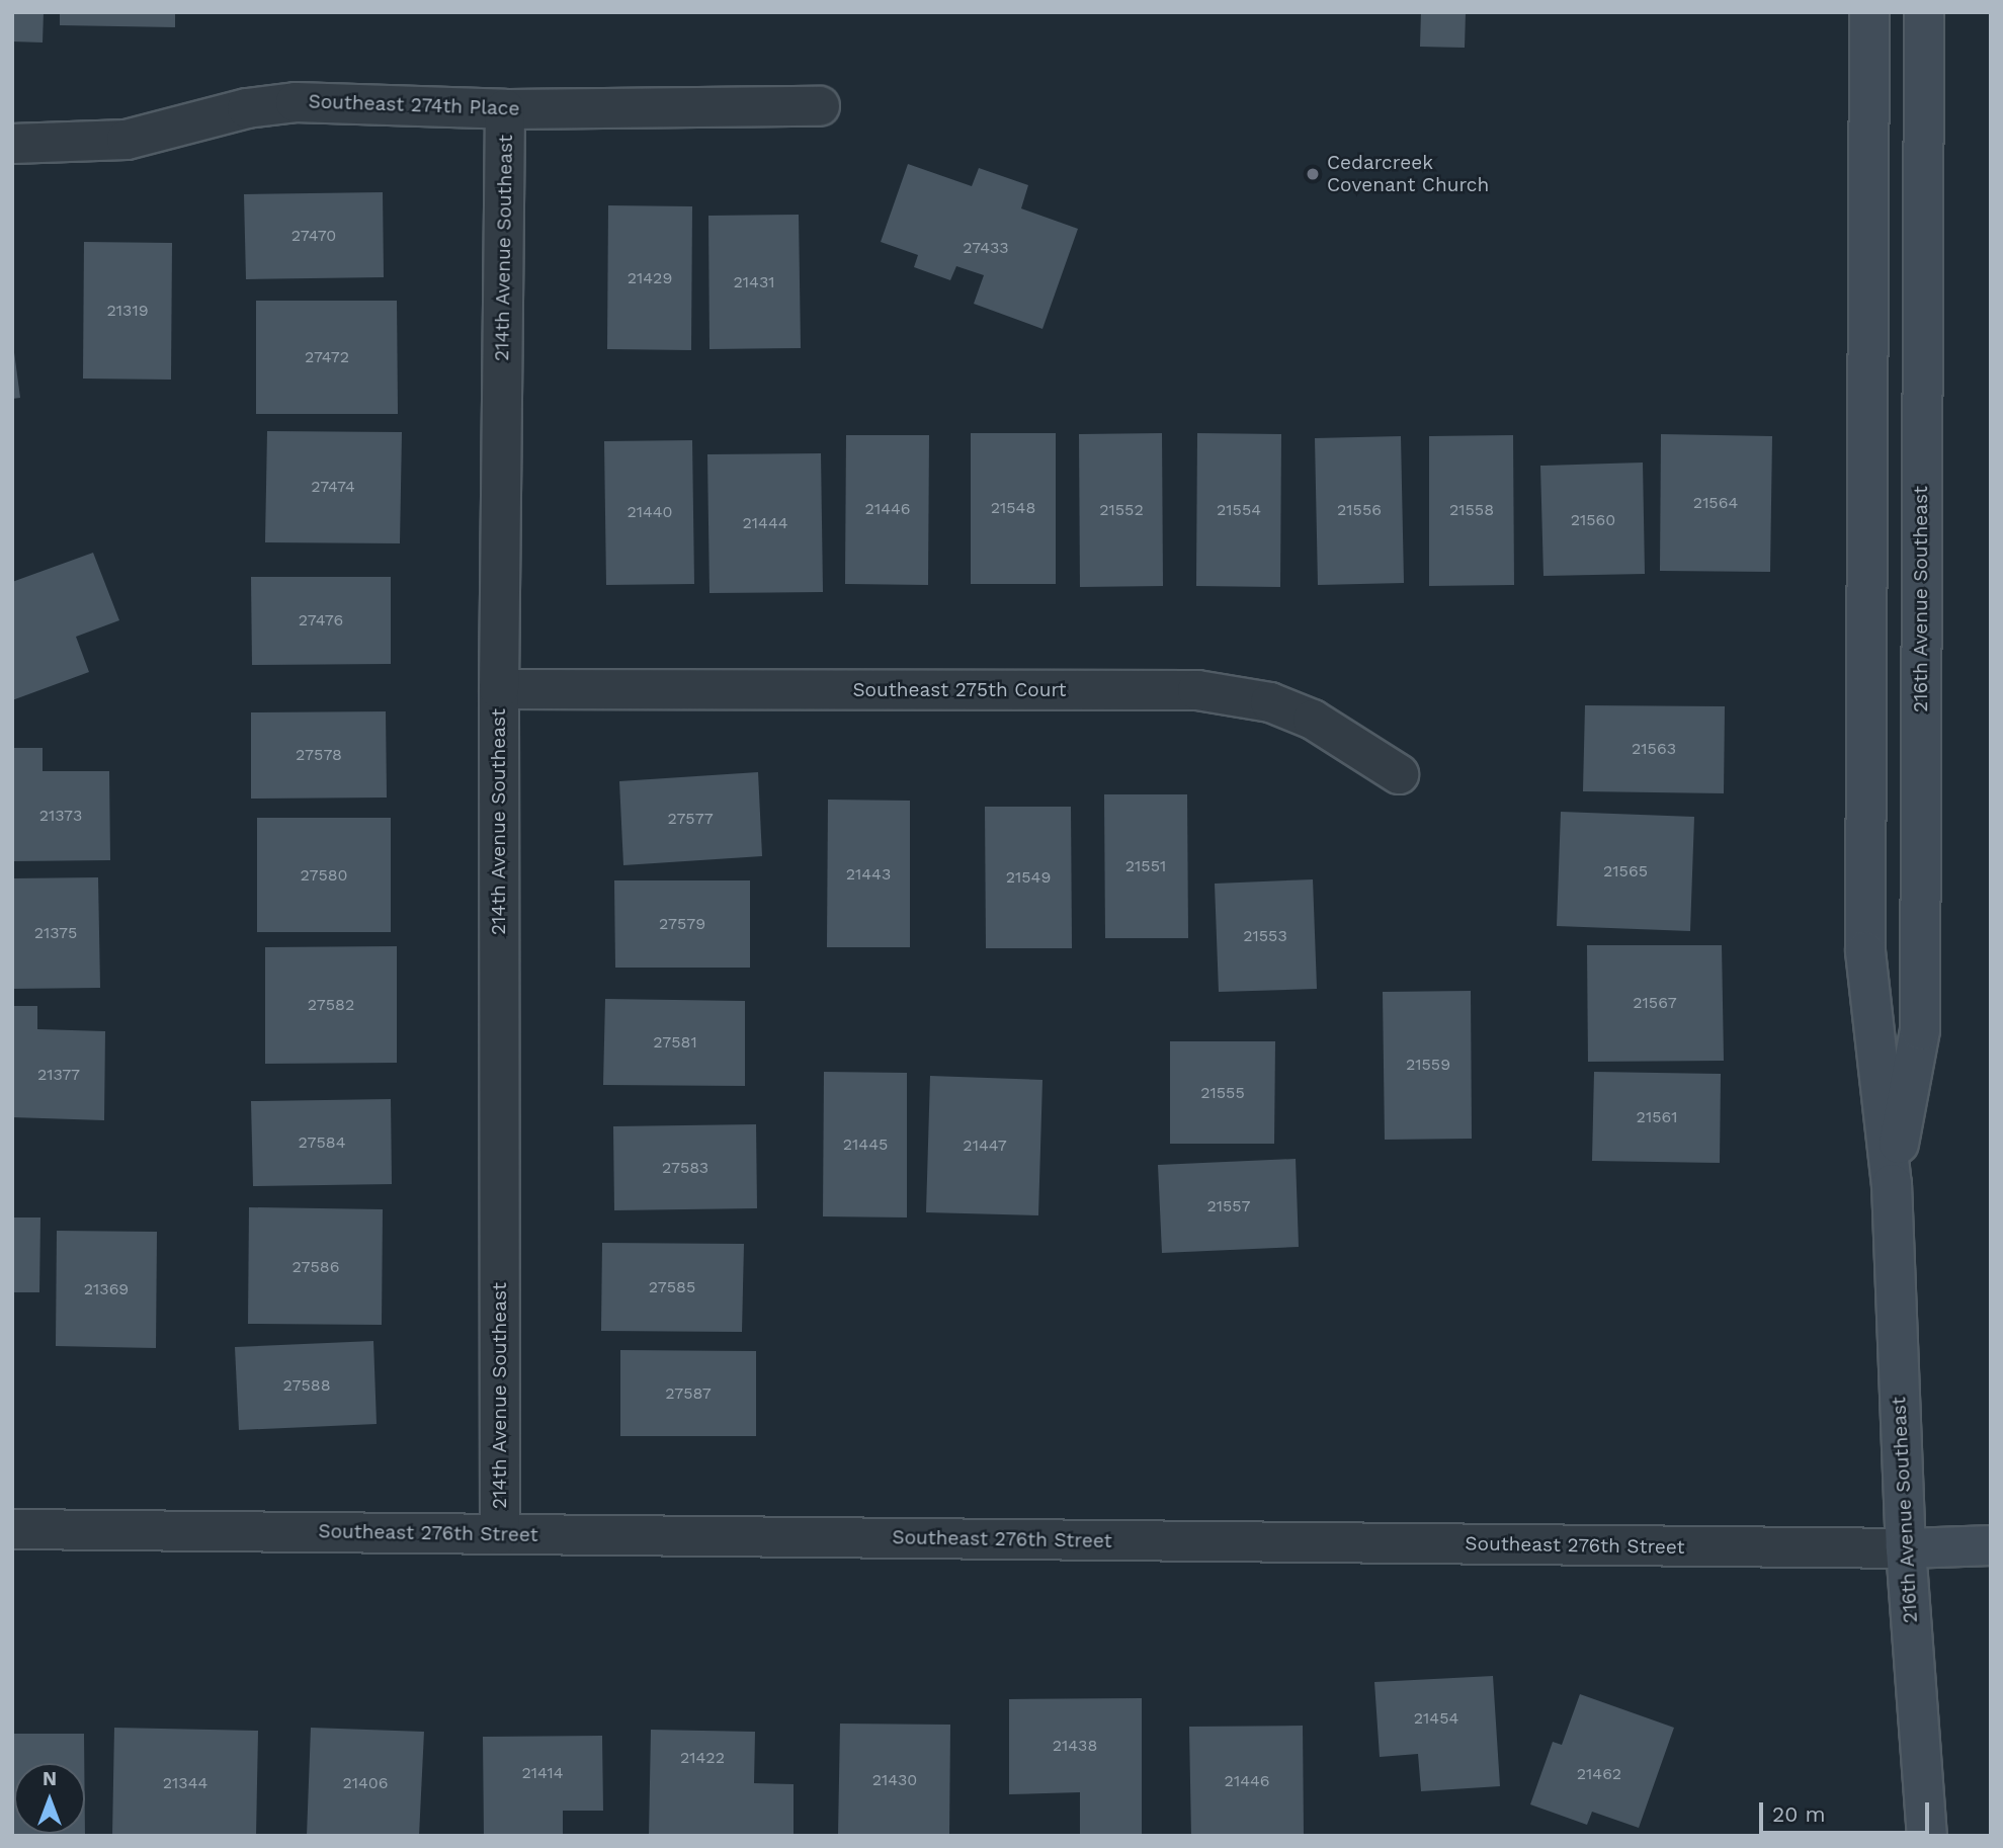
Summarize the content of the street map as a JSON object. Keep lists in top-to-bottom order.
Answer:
{
  "streets": {
    "street": [
      "Southeast 274th Place",
      "214th Avenue Southeast",
      "216th Avenue Southeast",
      "Southeast 275th Court",
      "Southeast 276th Street"
    ]
  },
  "crossings": [
    ["Southeast 274th Place", "214th Avenue Southeast"],
    ["214th Avenue Southeast", "Southeast 275th Court"],
    ["214th Avenue Southeast", "Southeast 276th Street"],
    ["216th Avenue Southeast", "Southeast 276th Street"]
  ],
  "places": ["Cedarcreek Covenant Church"],
  "house_numbers": [
    "27470",
    "27433",
    "21429",
    "21431",
    "21319",
    "27472",
    "27474",
    "21564",
    "21548",
    "21446",
    "21552",
    "21554",
    "21556",
    "21558",
    "21440",
    "21560",
    "21444",
    "27476",
    "21563",
    "27578",
    "21373",
    "27577",
    "21551",
    "21565",
    "21443",
    "27580",
    "21549",
    "27579",
    "21375",
    "21553",
    "21567",
    "27582",
    "27581",
    "21559",
    "21377",
    "21555",
    "21561",
    "27584",
    "21445",
    "21447",
    "27583",
    "21557",
    "27586",
    "27585",
    "21369",
    "27588",
    "27587",
    "21454",
    "21438",
    "21422",
    "21414",
    "21462",
    "21430",
    "21446",
    "21344",
    "21406"
  ],
  "scale_bar": "20 m",
  "north": "top"
}
